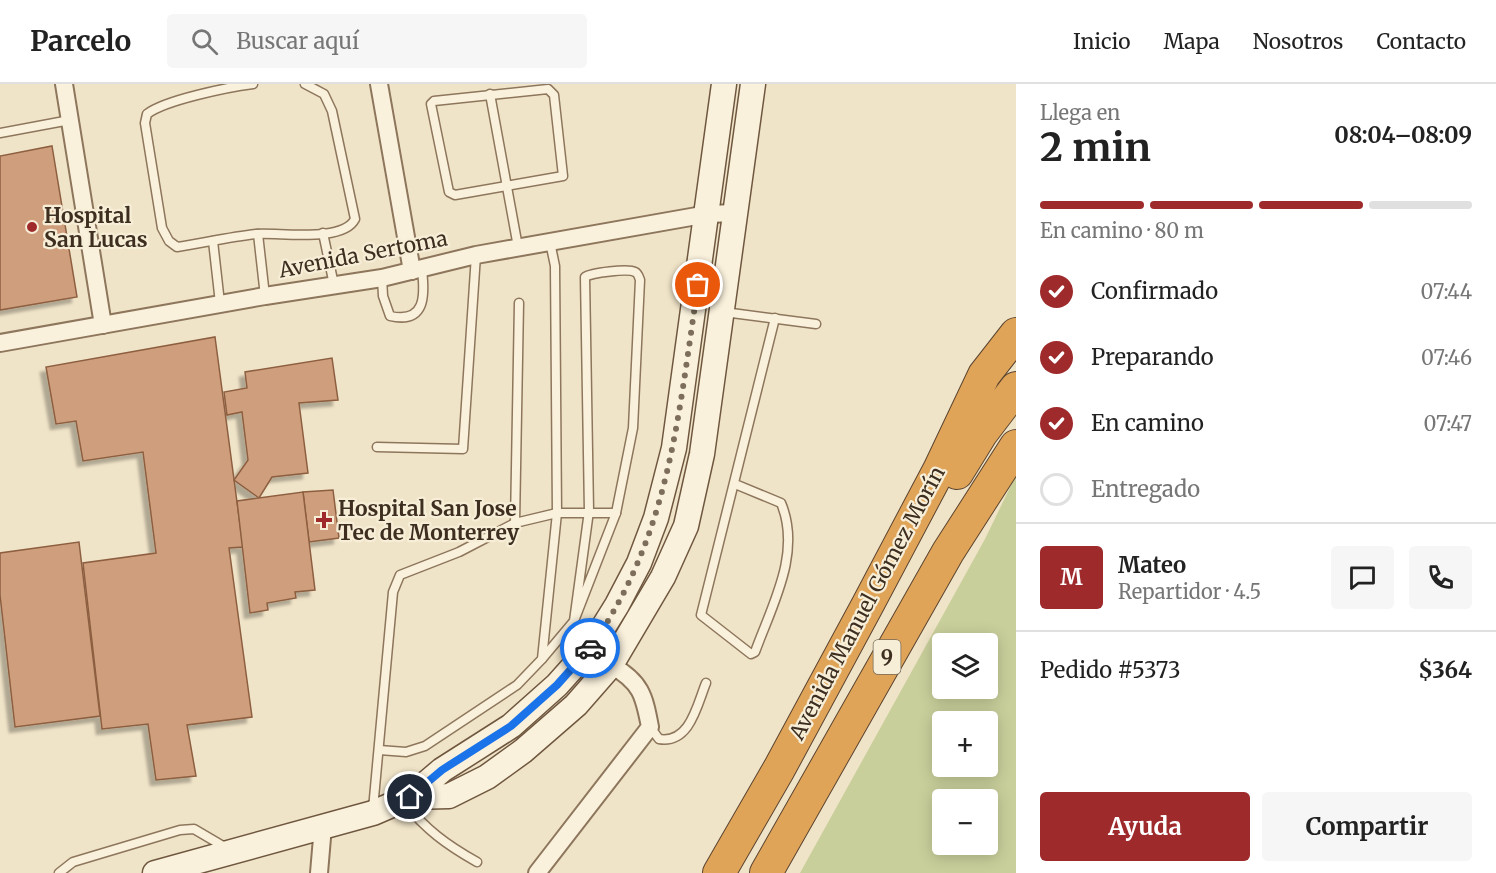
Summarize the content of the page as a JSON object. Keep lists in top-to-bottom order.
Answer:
{
  "streets": {
    "highway": ["Avenida Manuel Gómez Morín", "9"],
    "street": ["Avenida Sertoma"]
  },
  "places": {
    "other": ["Hospital San Lucas"],
    "health": ["Hospital San Jose Tec de Monterrey"]
  },
  "page": {
    "header": "Parcelo",
    "search": "Buscar aquí",
    "nav": [
      "Inicio",
      "Mapa",
      "Nosotros",
      "Contacto"
    ],
    "heading": ["2 min", "Llega en", "08:04–08:09"],
    "panel": [
      "Mateo",
      "Repartidor · 4.5",
      "Pedido #5373",
      "$364"
    ],
    "bar": "En camino · 80 m",
    "list": [
      ["Confirmado", "07:44"],
      ["Preparando", "07:46"],
      ["En camino", "07:47"],
      "Entregado"
    ],
    "round": "M",
    "map_buttons": ["+", "−"],
    "buttons": ["Ayuda", "Compartir"]
  }
}
